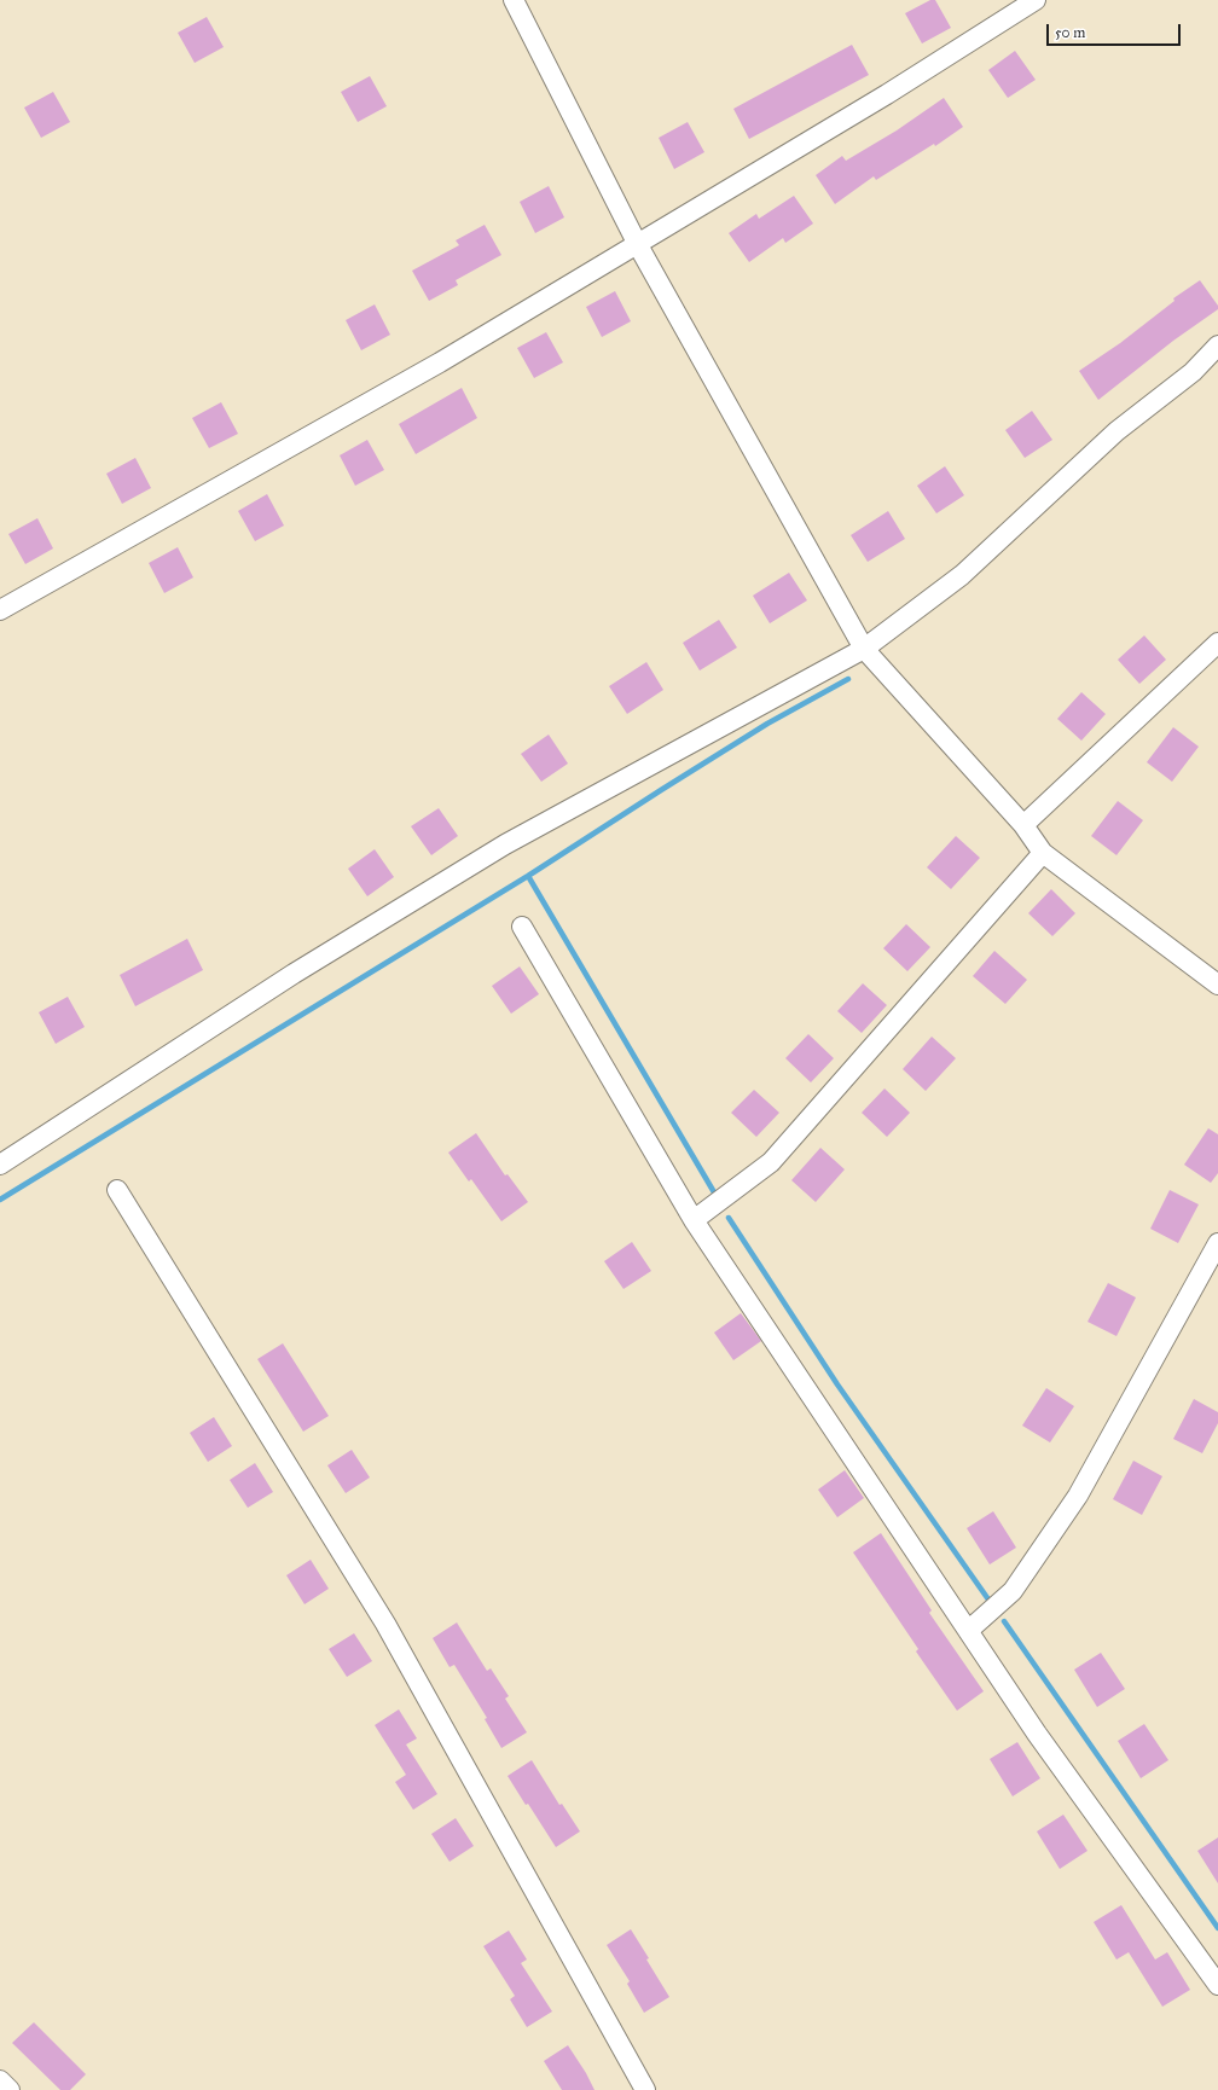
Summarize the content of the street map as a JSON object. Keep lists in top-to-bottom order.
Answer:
{
  "scale_bar": "50 m"
}
